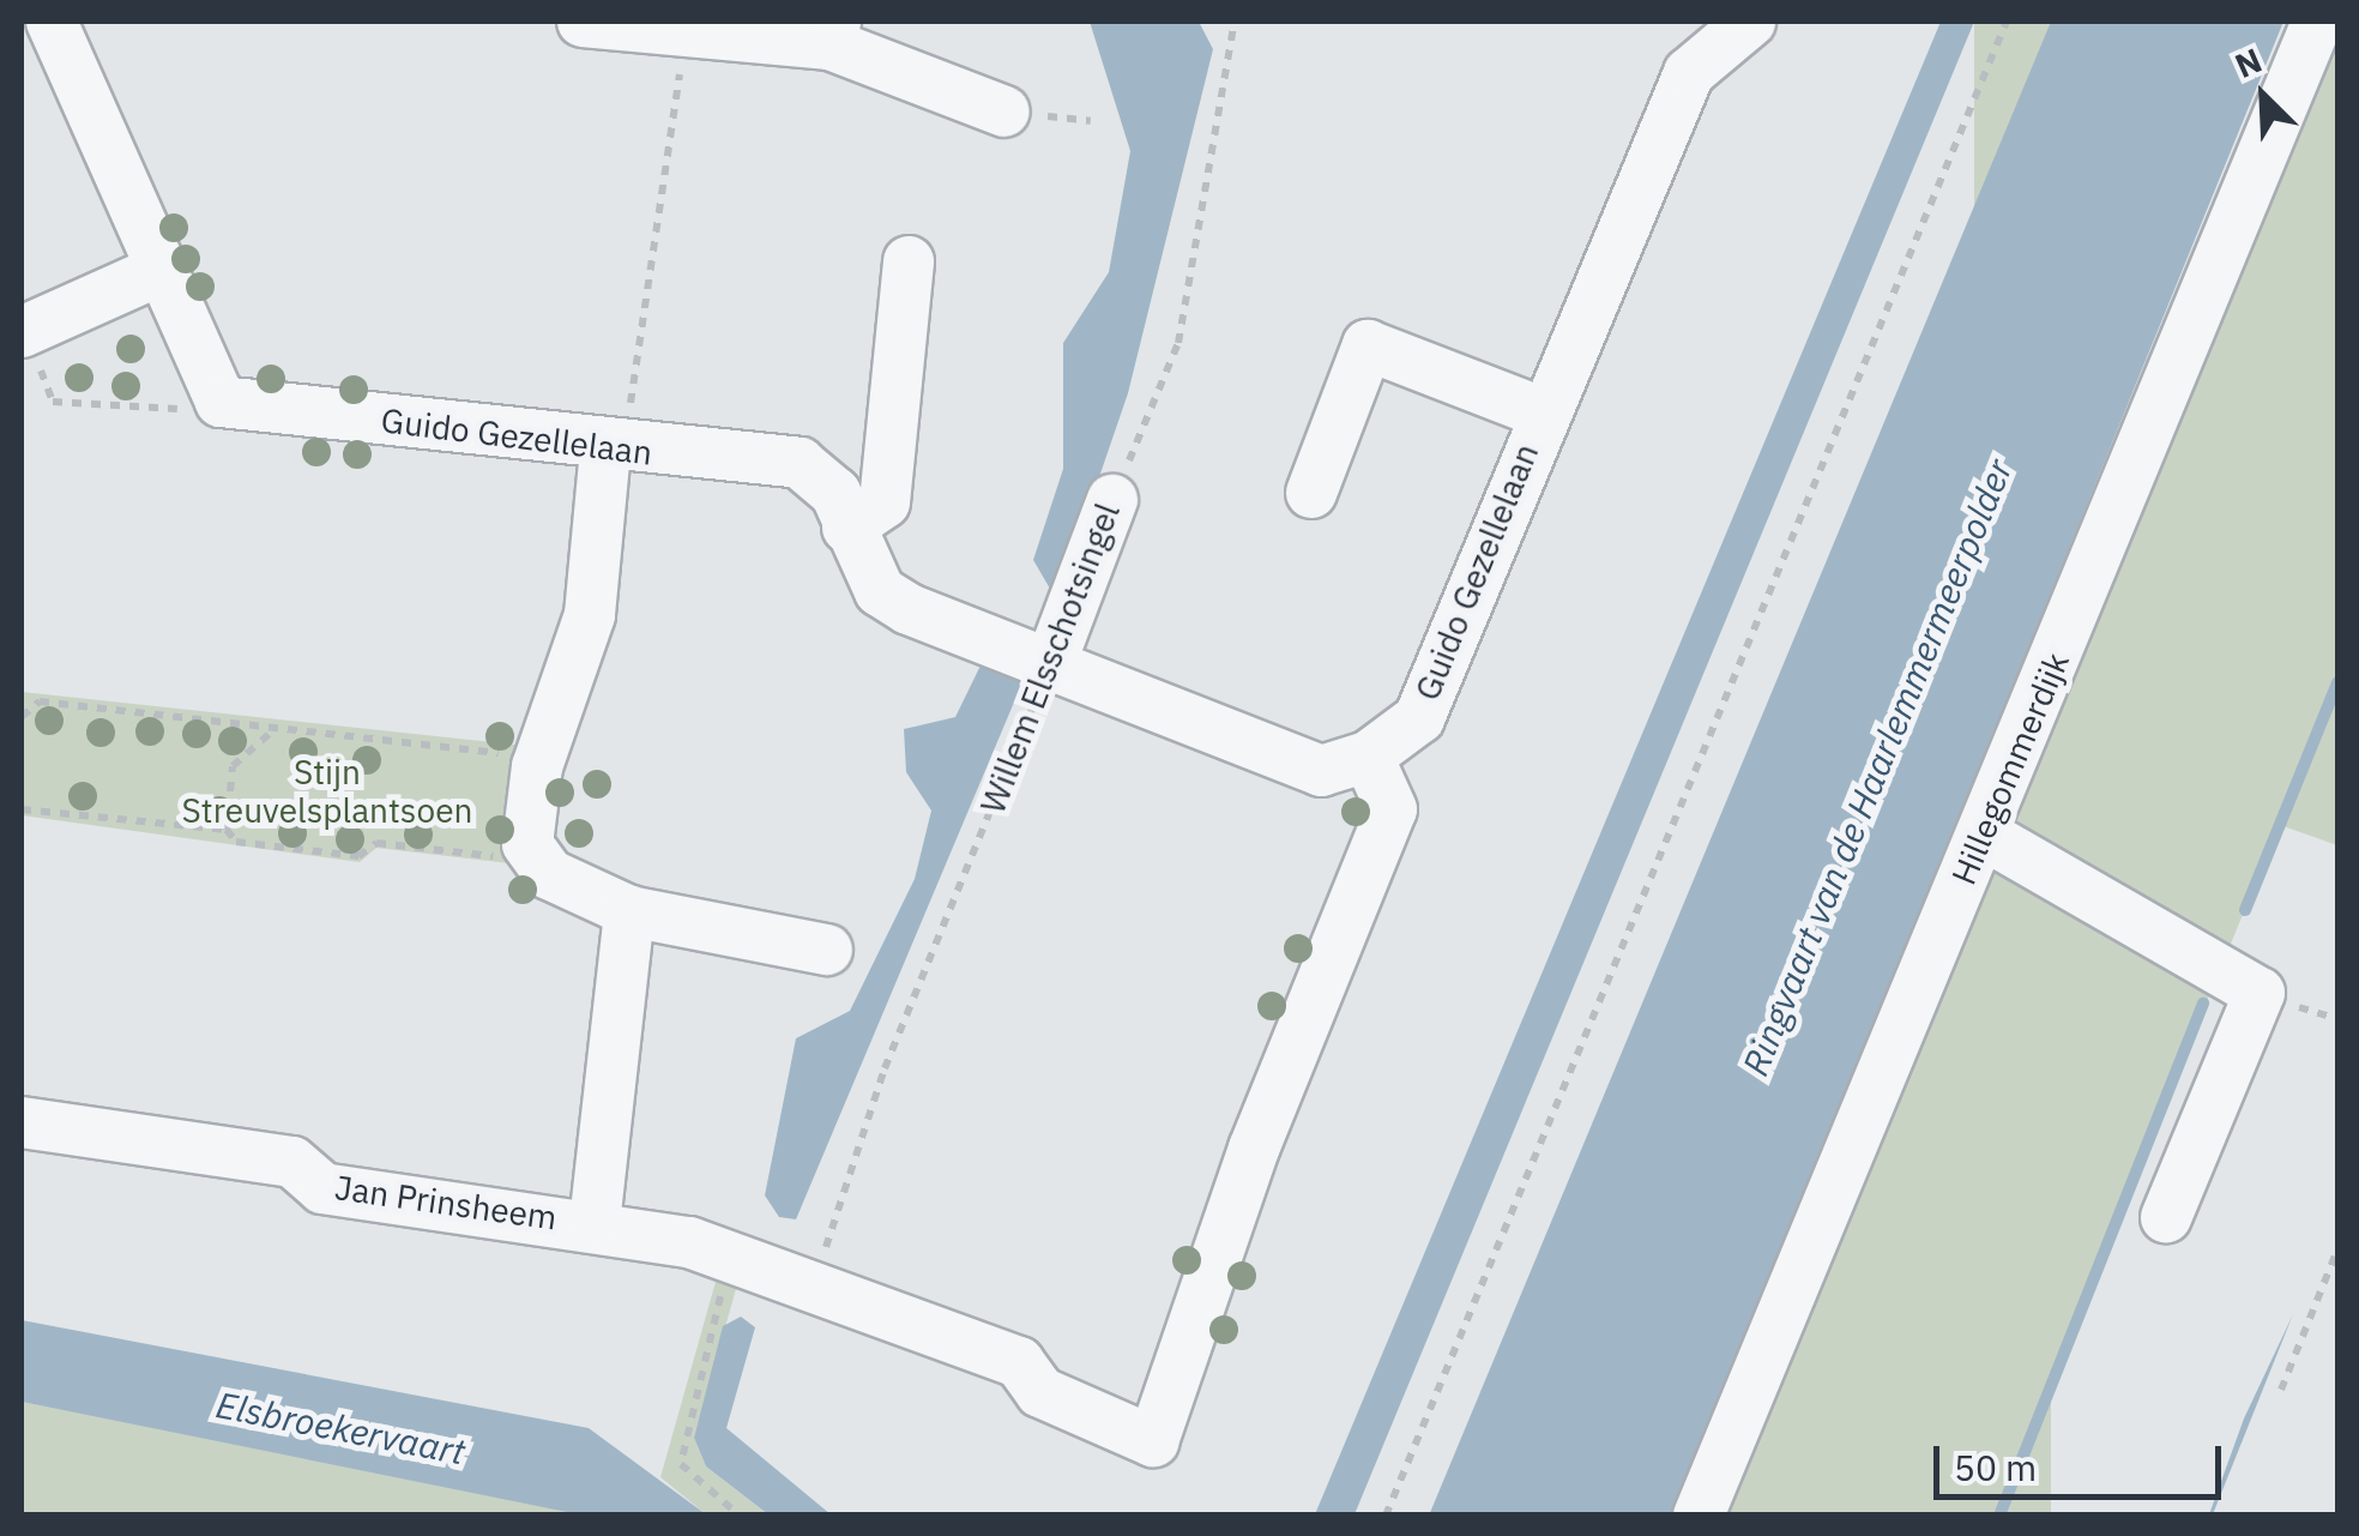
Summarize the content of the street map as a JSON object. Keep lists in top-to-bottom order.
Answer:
{
  "streets": {
    "street": [
      "Guido Gezellelaan",
      "Willem Elsschotsingel",
      "Hillegommerdijk",
      "Jan Prinsheem"
    ]
  },
  "crossings": [
    ["Guido Gezellelaan", "Willem Elsschotsingel"],
    ["Guido Gezellelaan", "Jan Prinsheem"],
    ["Willem Elsschotsingel", "Jan Prinsheem"]
  ],
  "water": ["Ringvaart van de Haarlemmermeerpolder", "Elsbroekervaart"],
  "parks": ["Stijn Streuvelsplantsoen"],
  "scale_bar": "50 m",
  "north": "top left"
}
